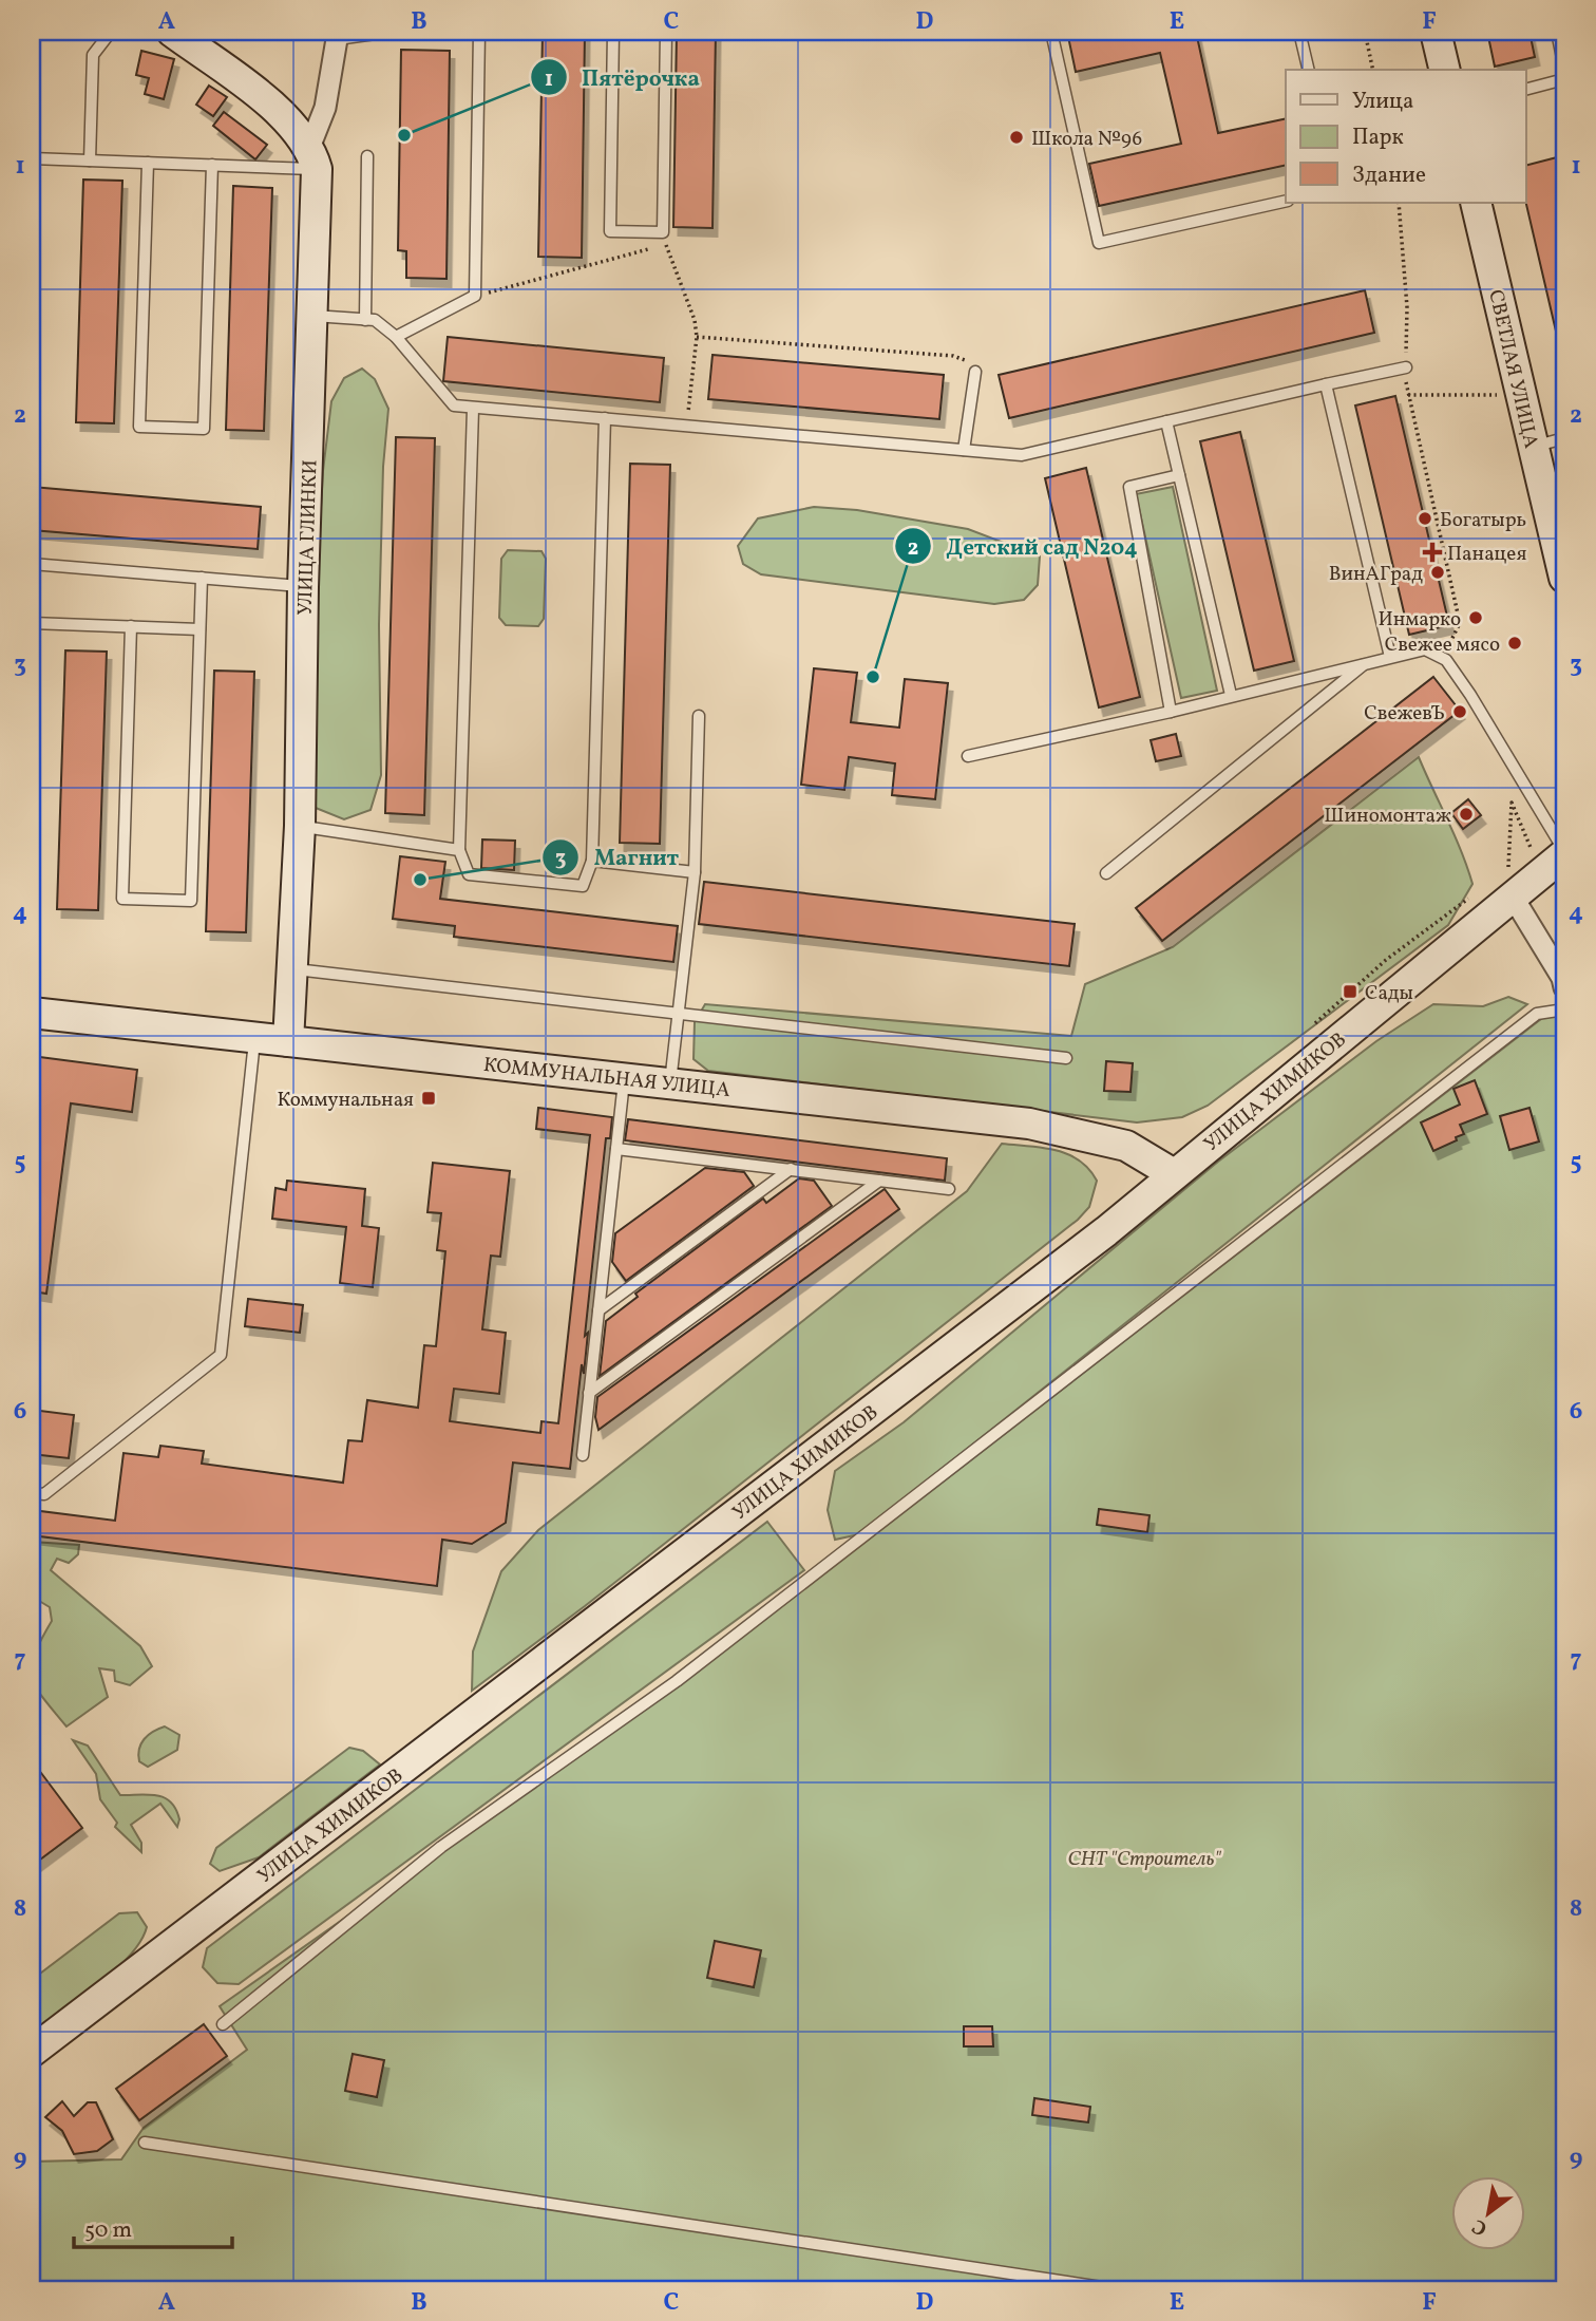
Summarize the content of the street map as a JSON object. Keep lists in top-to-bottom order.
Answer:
{
  "streets": {
    "street": [
      "СВЕТЛАЯ УЛИЦА",
      "УЛИЦА ГЛИНКИ",
      "КОММУНАЛЬНАЯ УЛИЦА",
      "УЛИЦА ХИМИКОВ"
    ]
  },
  "crossings": [
    ["УЛИЦА ГЛИНКИ", "КОММУНАЛЬНАЯ УЛИЦА"],
    ["КОММУНАЛЬНАЯ УЛИЦА", "УЛИЦА ХИМИКОВ"]
  ],
  "parks": ["СНТ \"Строитель\""],
  "places": {
    "other": [
      "Пятёрочка",
      "Школа №96",
      "Богатырь",
      "ВинАГрад",
      "Инмарко",
      "Свежее мясо",
      "Детский сад N204",
      "СвежевЪ",
      "Шиномонтаж",
      "Магнит"
    ],
    "health": ["Панацея"],
    "transit": ["Сады", "Коммунальная"]
  },
  "legend": ["Улица", "Парк", "Здание"],
  "scale_bar": "50 m",
  "north": "bottom left",
  "grid": {
    "columns": [
      "A",
      "B",
      "C",
      "D",
      "E",
      "F"
    ],
    "rows": [
      "1",
      "2",
      "3",
      "4",
      "5",
      "6",
      "7",
      "8",
      "9"
    ]
  }
}
